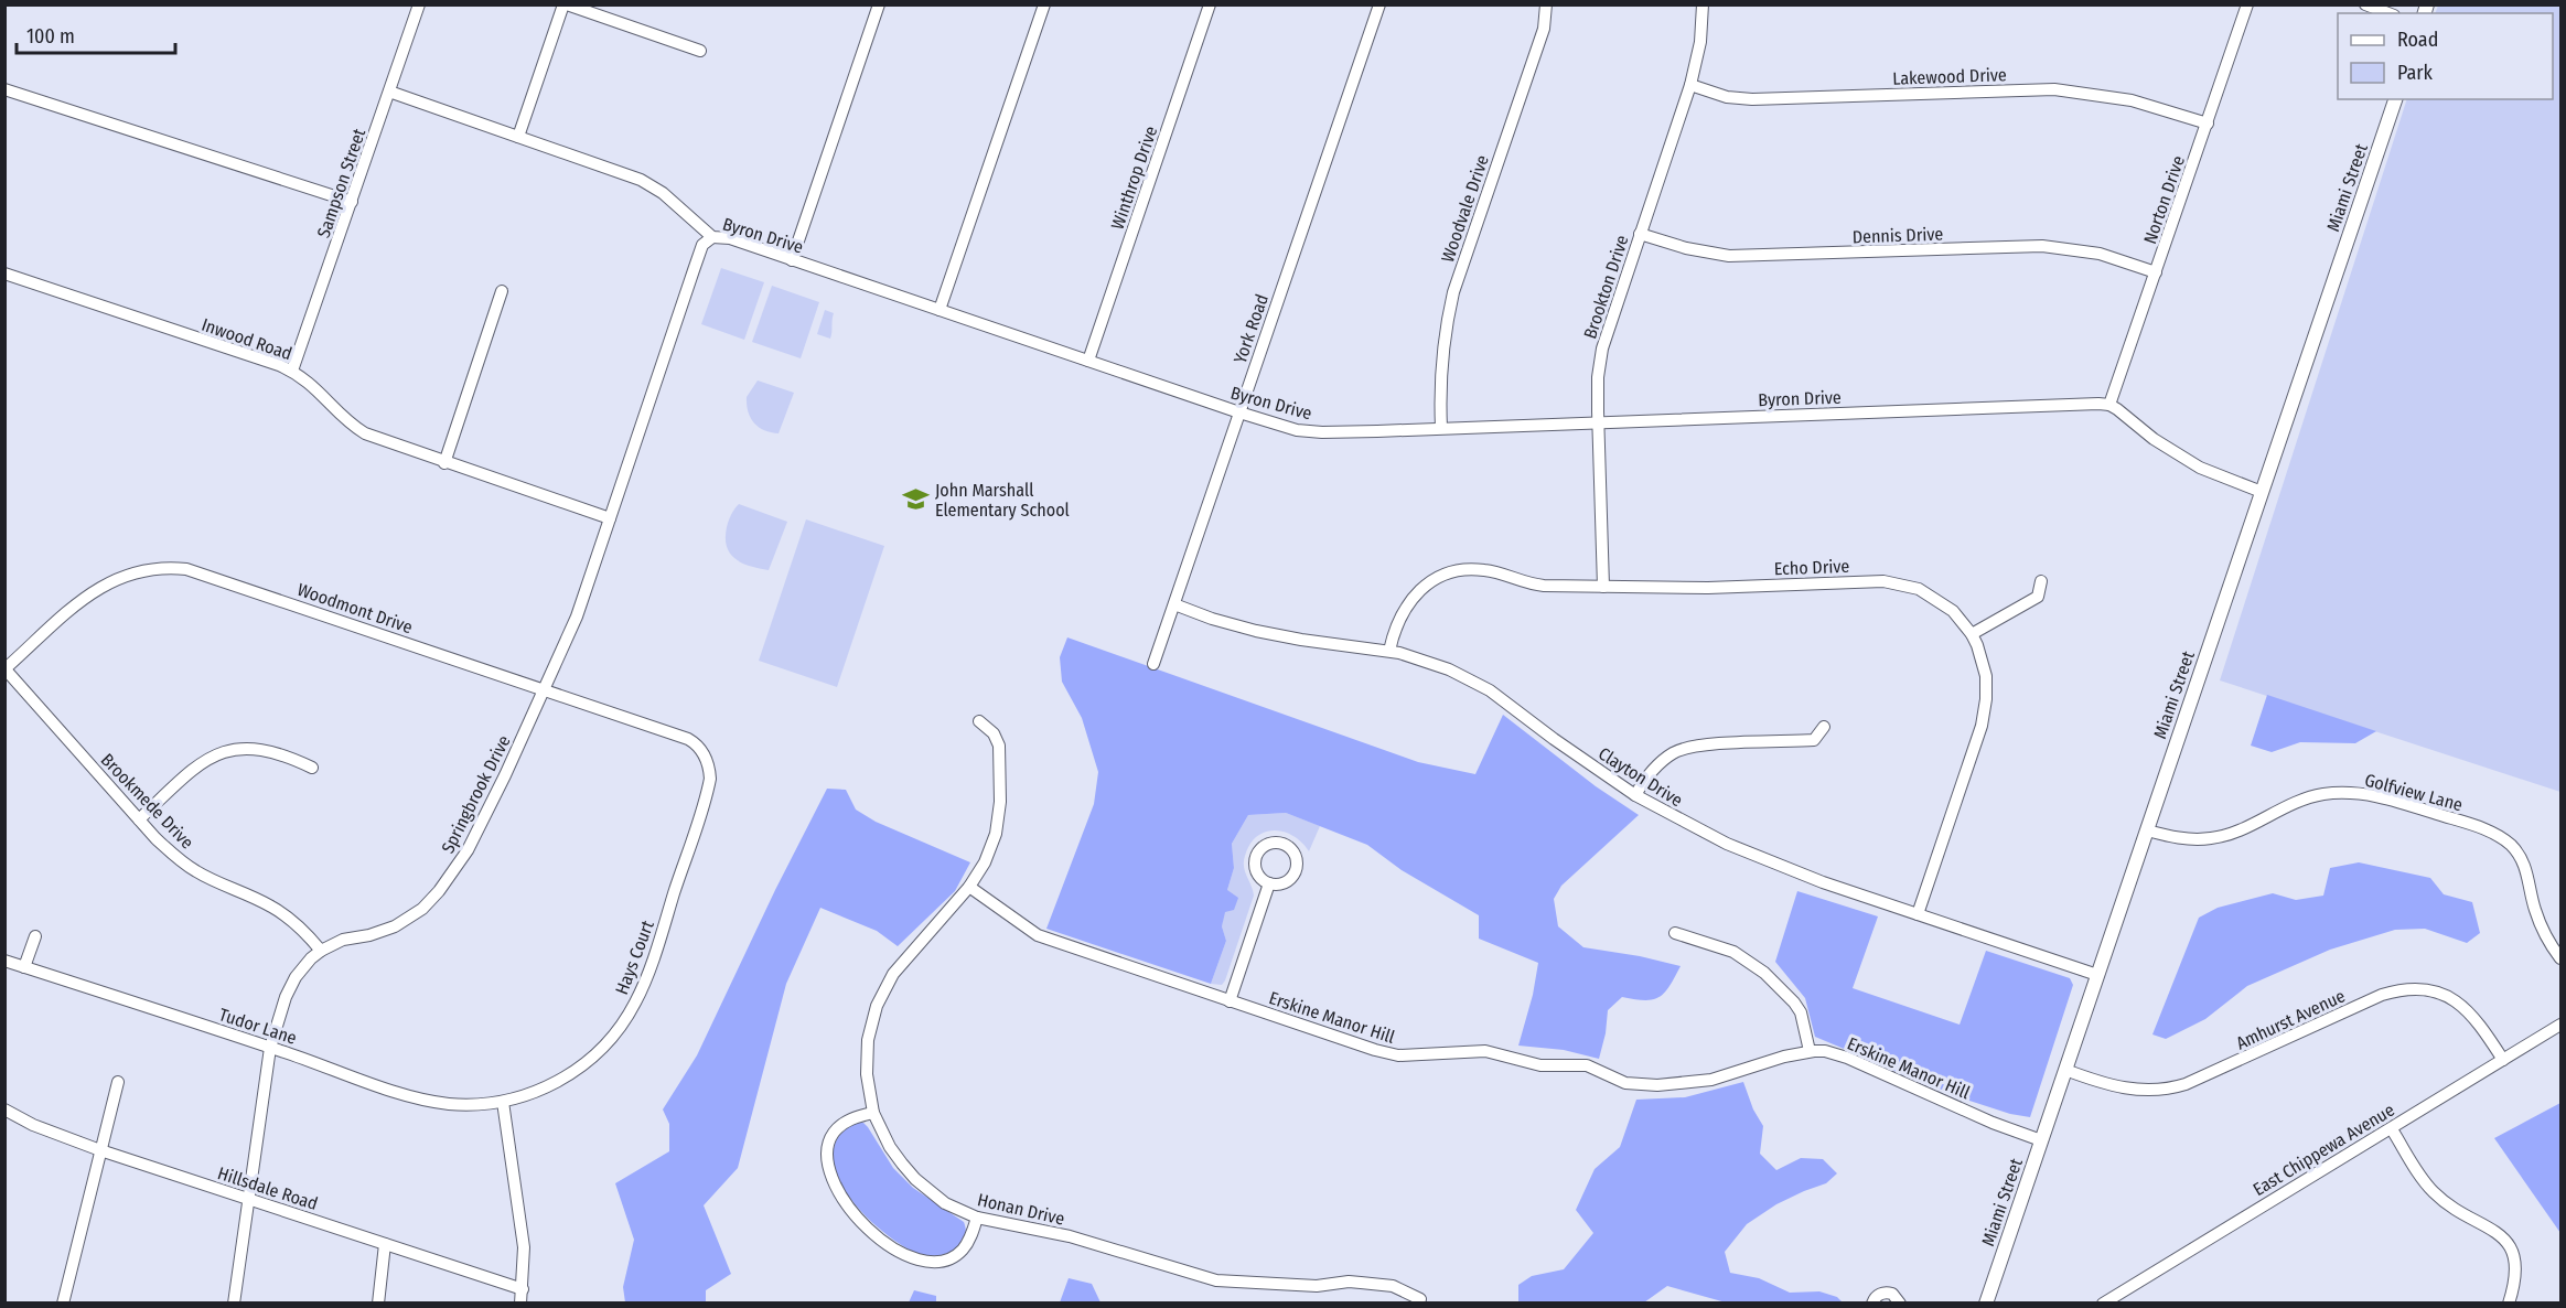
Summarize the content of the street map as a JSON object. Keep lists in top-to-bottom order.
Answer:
{
  "streets": {
    "street": [
      "Lakewood Drive",
      "Winthrop Drive",
      "Sampson Street",
      "Miami Street",
      "Norton Drive",
      "Woodvale Drive",
      "Byron Drive",
      "Dennis Drive",
      "Brookton Drive",
      "York Road",
      "Inwood Road",
      "Echo Drive",
      "Woodmont Drive",
      "Clayton Drive",
      "Golfview Lane",
      "Springbrook Drive",
      "Brookmede Drive",
      "Hays Court",
      "Erskine Manor Hill",
      "Amhurst Avenue",
      "Tudor Lane",
      "East Chippewa Avenue",
      "Hillsdale Road",
      "Honan Drive"
    ]
  },
  "crossings": [
    ["Lakewood Drive", "Norton Drive"],
    ["Lakewood Drive", "Brookton Drive"],
    ["Winthrop Drive", "Byron Drive"],
    ["Sampson Street", "Byron Drive"],
    ["Sampson Street", "Inwood Road"],
    ["Miami Street", "Clayton Drive"],
    ["Miami Street", "Golfview Lane"],
    ["Miami Street", "Erskine Manor Hill"],
    ["Miami Street", "Amhurst Avenue"],
    ["Norton Drive", "Byron Drive"],
    ["Norton Drive", "Dennis Drive"],
    ["Woodvale Drive", "Byron Drive"],
    ["Byron Drive", "Brookton Drive"],
    ["Byron Drive", "York Road"],
    ["Byron Drive", "Springbrook Drive"],
    ["Dennis Drive", "Brookton Drive"],
    ["Brookton Drive", "Echo Drive"],
    ["York Road", "Clayton Drive"],
    ["Inwood Road", "Springbrook Drive"],
    ["Echo Drive", "Clayton Drive"],
    ["Woodmont Drive", "Springbrook Drive"],
    ["Woodmont Drive", "Brookmede Drive"],
    ["Woodmont Drive", "Hays Court"],
    ["Springbrook Drive", "Brookmede Drive"],
    ["Springbrook Drive", "Tudor Lane"],
    ["Springbrook Drive", "Hillsdale Road"],
    ["Hays Court", "Tudor Lane"],
    ["Erskine Manor Hill", "Honan Drive"],
    ["Amhurst Avenue", "East Chippewa Avenue"]
  ],
  "places": {
    "school or university": ["John Marshall Elementary School"]
  },
  "legend": ["Road", "Park"],
  "scale_bar": "100 m"
}
